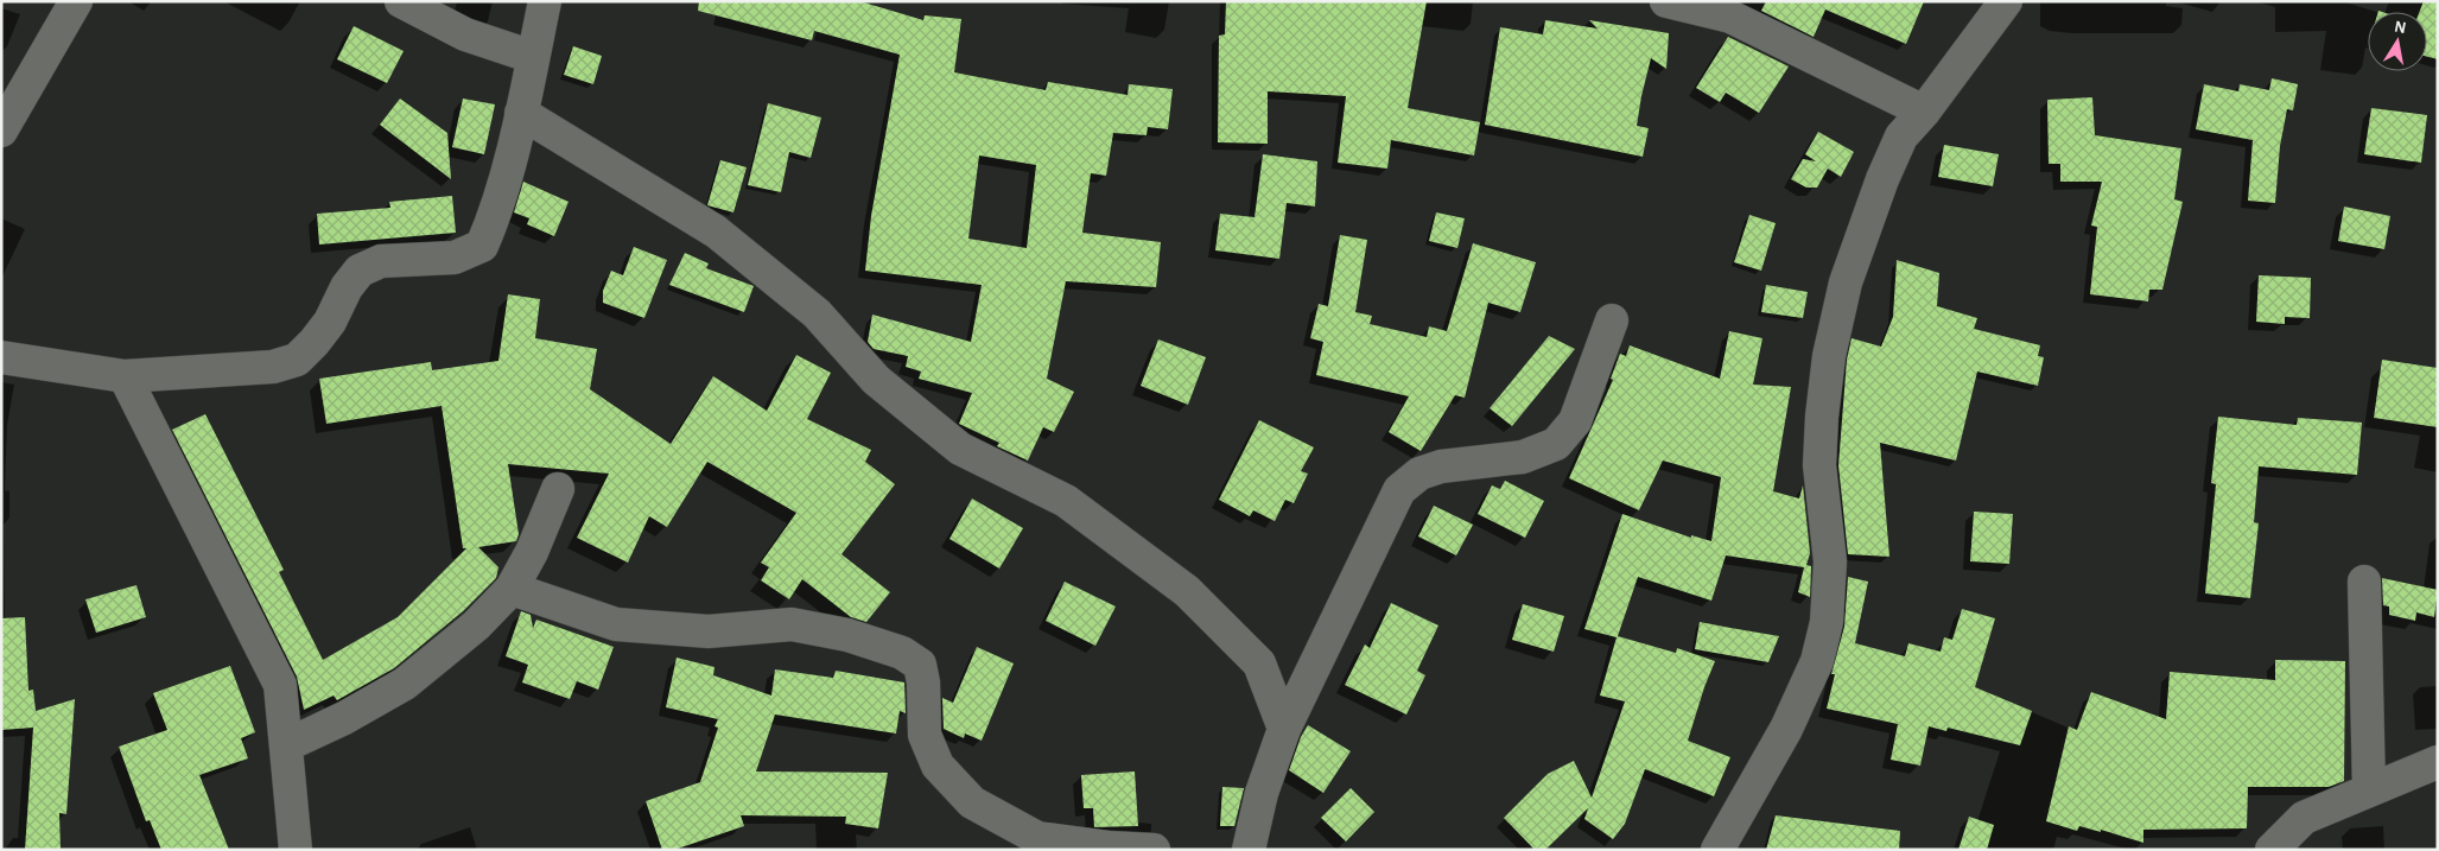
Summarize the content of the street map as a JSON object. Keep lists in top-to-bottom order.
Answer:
{
  "north": "top"
}
